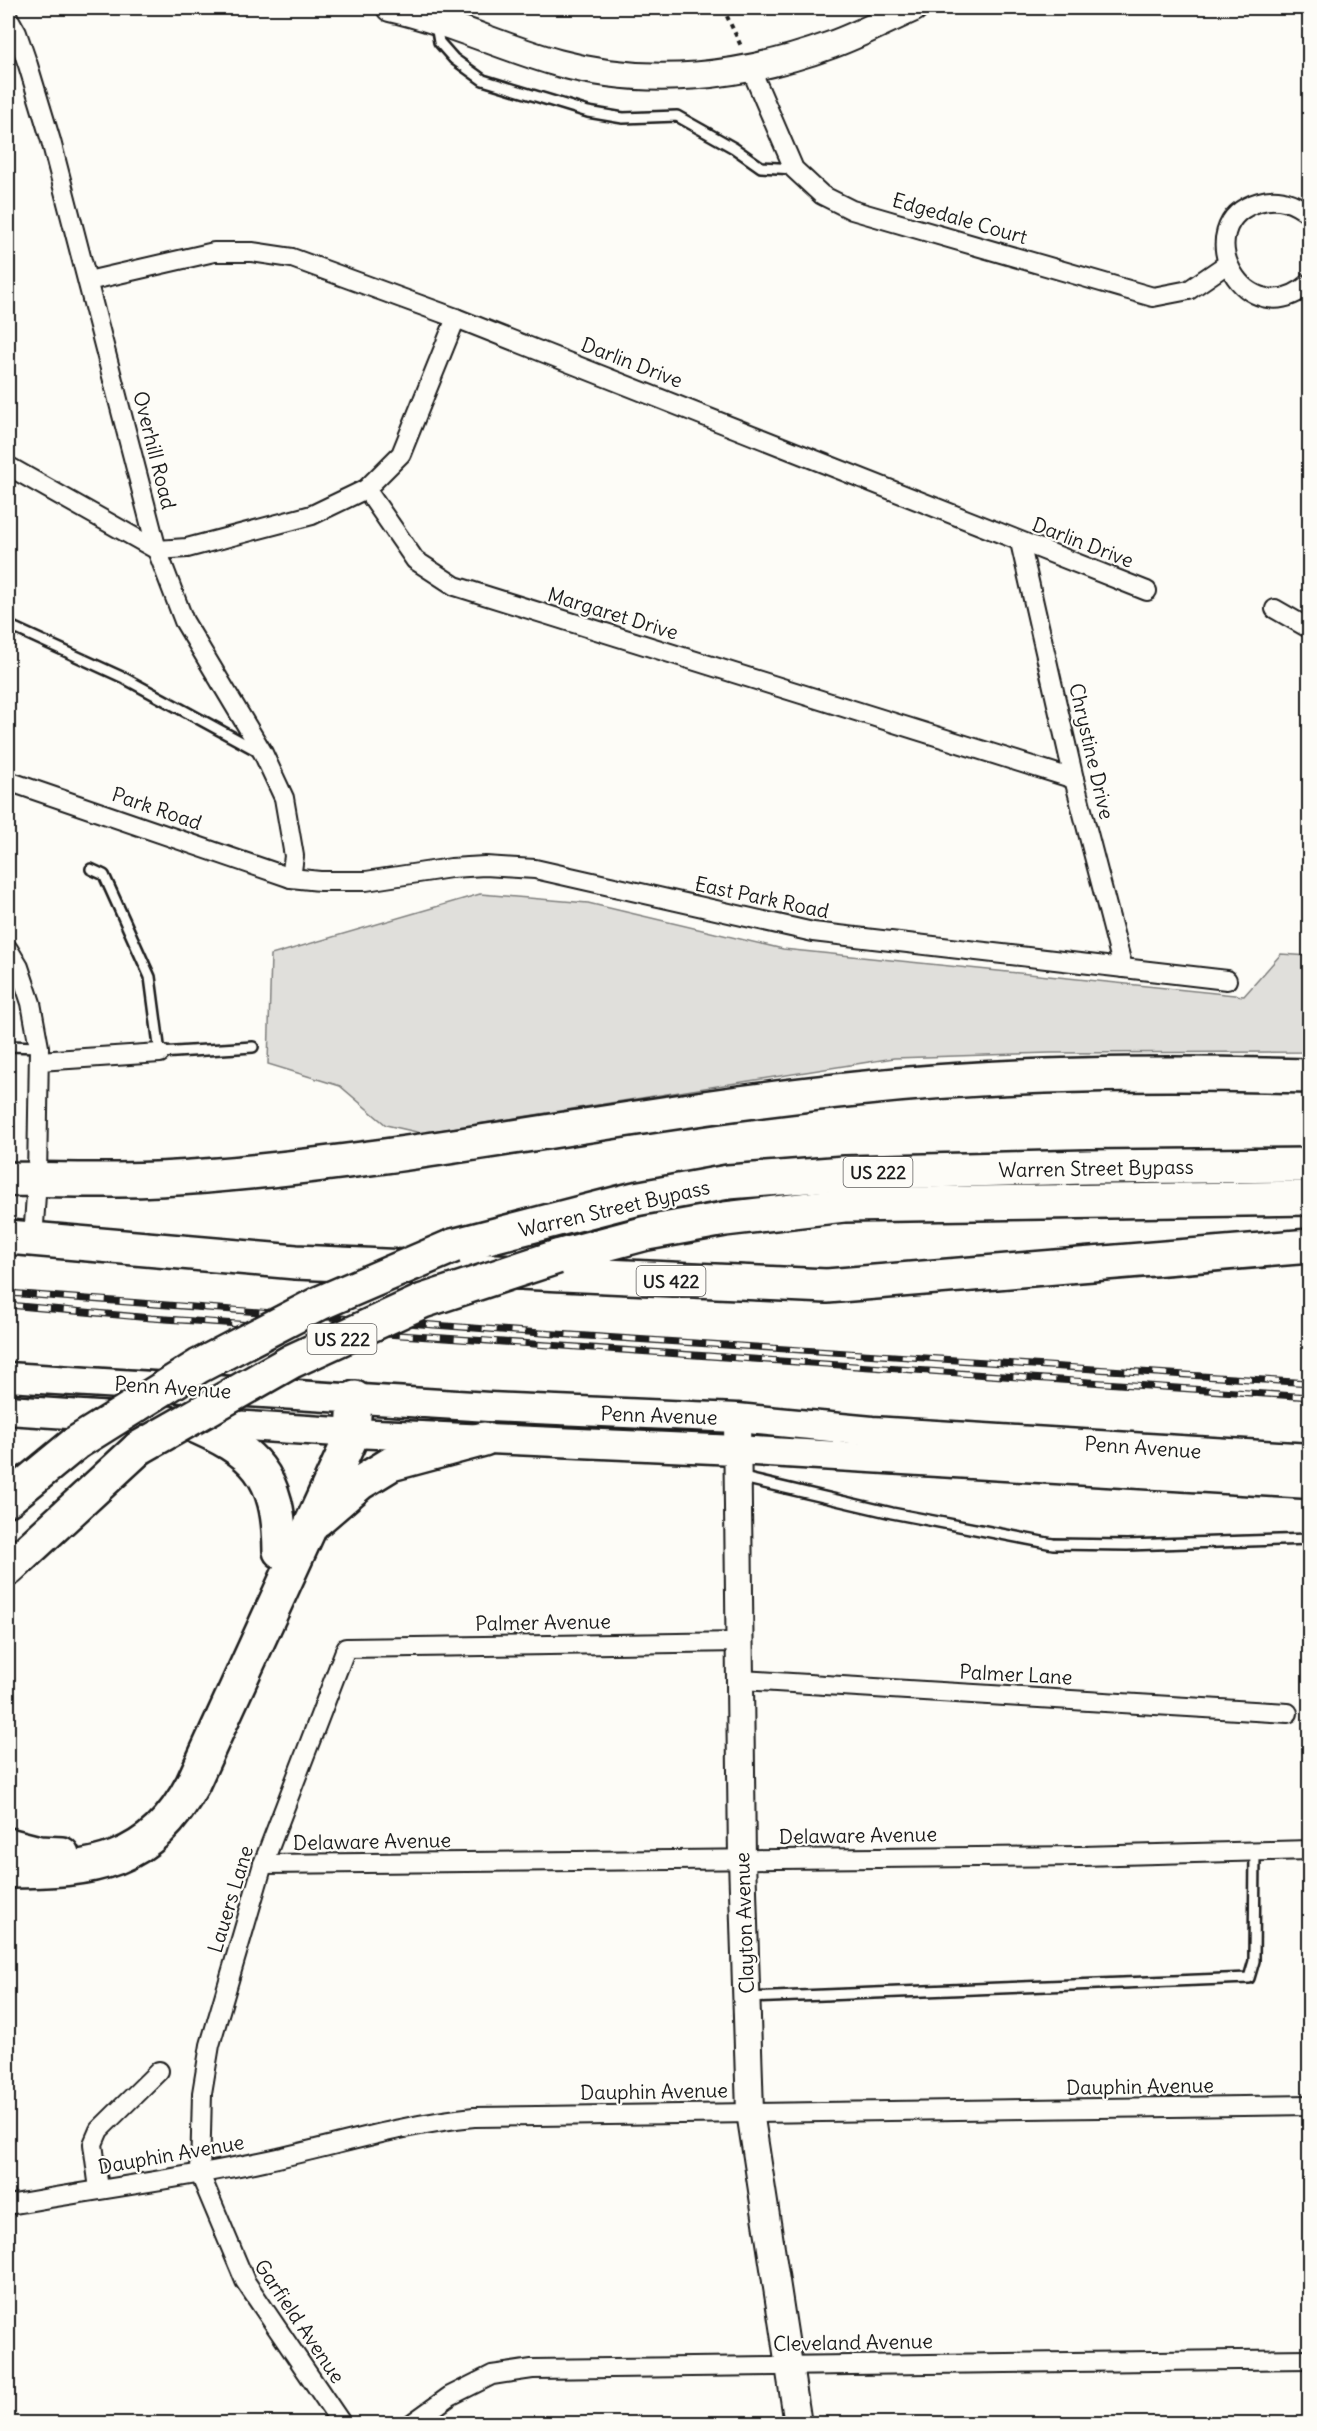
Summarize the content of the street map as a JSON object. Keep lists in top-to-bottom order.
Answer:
{
  "streets": {
    "highway": ["Warren Street Bypass", "US 222", "US 422"],
    "main road": ["Penn Avenue"],
    "street": [
      "Edgedale Court",
      "Darlin Drive",
      "Overhill Road",
      "Margaret Drive",
      "Chrystine Drive",
      "Park Road",
      "East Park Road",
      "Palmer Avenue",
      "Palmer Lane",
      "Delaware Avenue",
      "Lauers Lane",
      "Clayton Avenue",
      "Dauphin Avenue",
      "Garfield Avenue",
      "Cleveland Avenue"
    ]
  },
  "crossings": [
    ["Darlin Drive", "Overhill Road"],
    ["Darlin Drive", "Chrystine Drive"],
    ["Overhill Road", "Park Road"],
    ["Overhill Road", "East Park Road"],
    ["Margaret Drive", "Chrystine Drive"],
    ["Chrystine Drive", "East Park Road"],
    ["Park Road", "East Park Road"],
    ["Warren Street Bypass", "US 222"],
    ["Penn Avenue", "Clayton Avenue"],
    ["Palmer Avenue", "Lauers Lane"],
    ["Palmer Avenue", "Clayton Avenue"],
    ["Palmer Lane", "Clayton Avenue"],
    ["Delaware Avenue", "Lauers Lane"],
    ["Delaware Avenue", "Clayton Avenue"],
    ["Lauers Lane", "Dauphin Avenue"],
    ["Lauers Lane", "Garfield Avenue"],
    ["Clayton Avenue", "Dauphin Avenue"],
    ["Clayton Avenue", "Cleveland Avenue"],
    ["Dauphin Avenue", "Garfield Avenue"]
  ]
}
